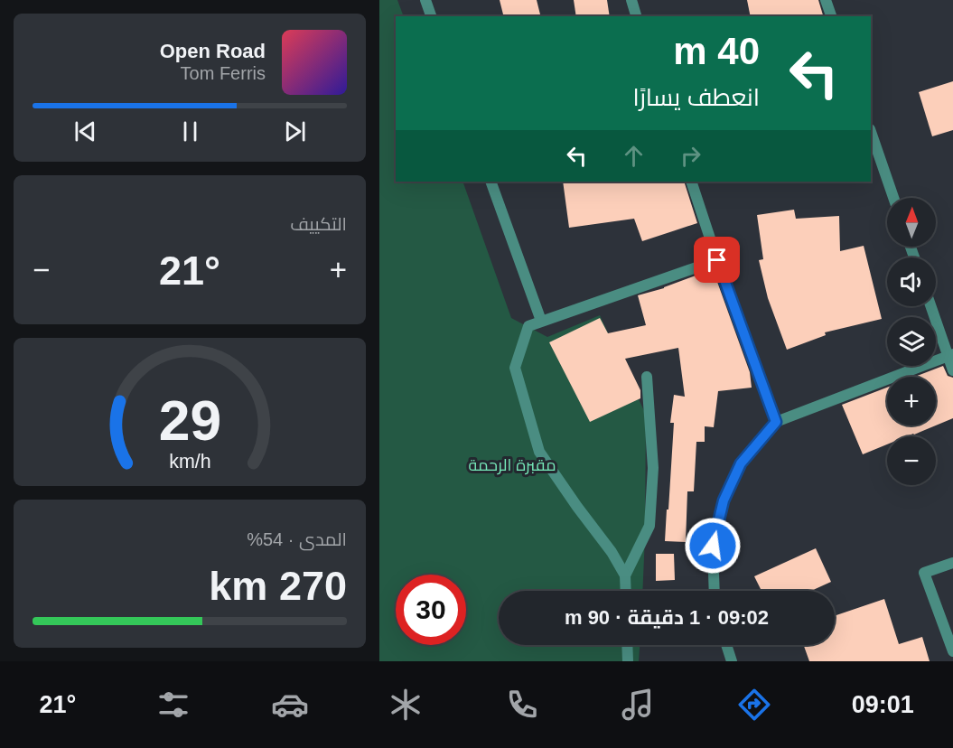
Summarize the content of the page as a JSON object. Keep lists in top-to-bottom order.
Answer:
{
  "parks": ["مقبرة الرحمة"],
  "north": "top",
  "page": {
    "turn": ["40 m", "انعطف يسارًا"],
    "song": ["Open Road", "Tom Ferris"],
    "tile": [
      "التكييف",
      ["المدى · 54%", "270 km"]
    ],
    "map_buttons": ["+", "−"],
    "heat": ["−", "21°", "+"],
    "limit": "30",
    "trip": "09:02 · 1 دقيقة · 90 m",
    "tabs": ["09:01", "21°"],
    "gauge": ["29", "km/h"]
  }
}
